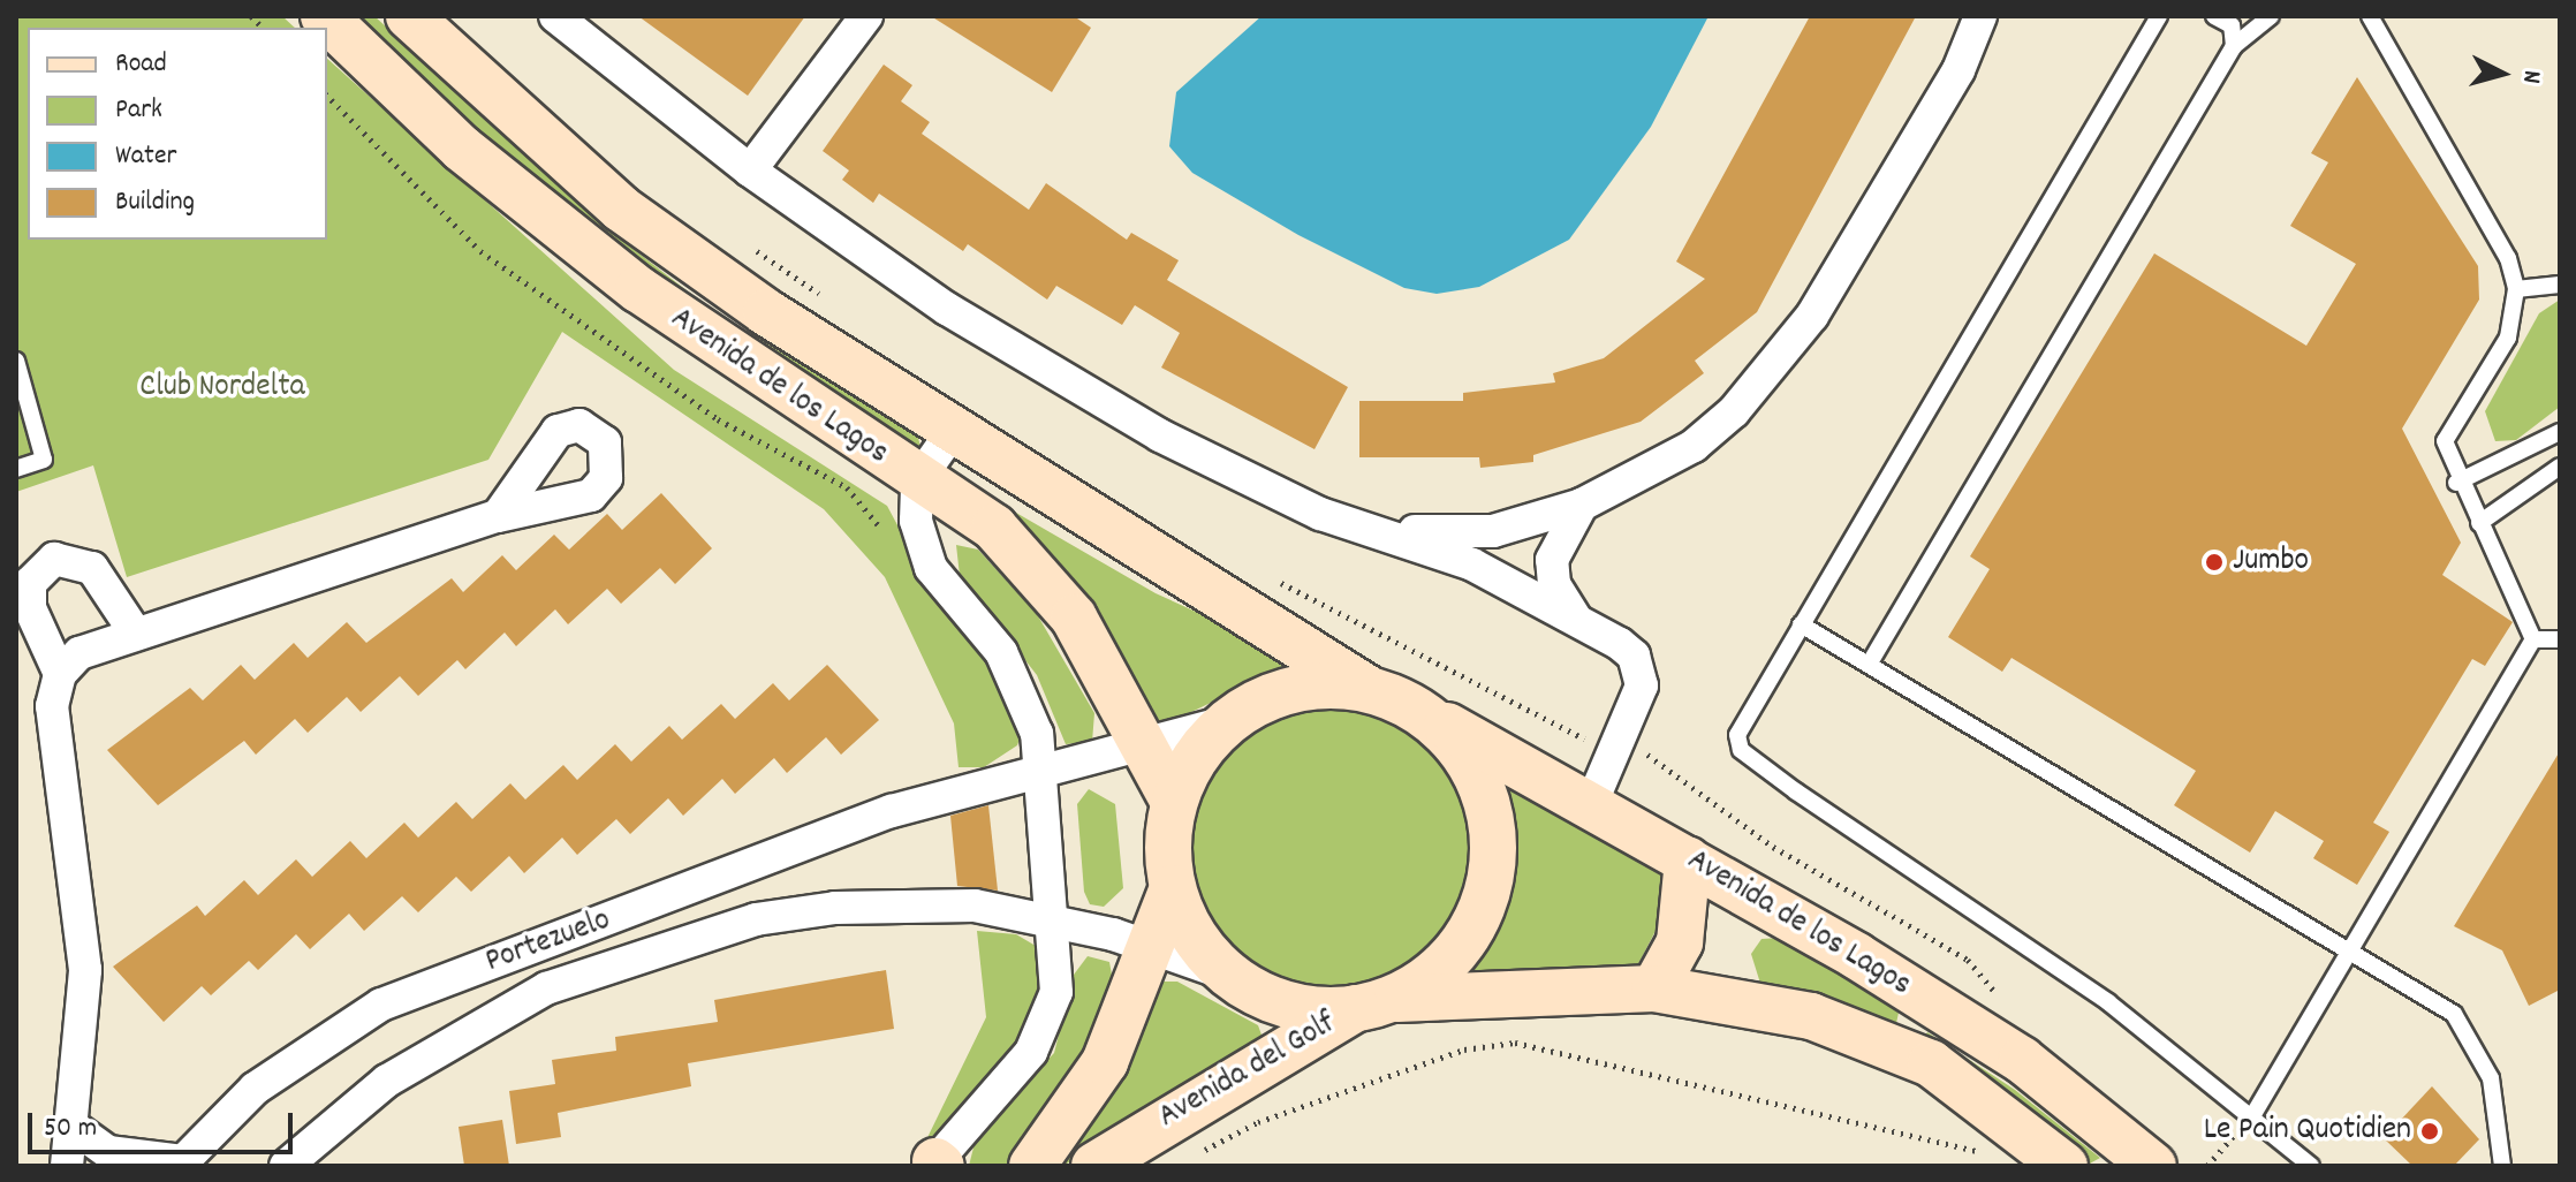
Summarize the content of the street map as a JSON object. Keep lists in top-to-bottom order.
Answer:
{
  "streets": {
    "street": ["Avenida de los Lagos", "Portezuelo", "Avenida del Golf"]
  },
  "crossings": [
    ["Avenida de los Lagos", "Portezuelo"],
    ["Avenida de los Lagos", "Avenida del Golf"],
    ["Portezuelo", "Avenida del Golf"]
  ],
  "parks": ["Club Nordelta"],
  "places": ["Jumbo", "Le Pain Quotidien"],
  "legend": [
    "Road",
    "Park",
    "Water",
    "Building"
  ],
  "scale_bar": "50 m",
  "north": "right"
}
